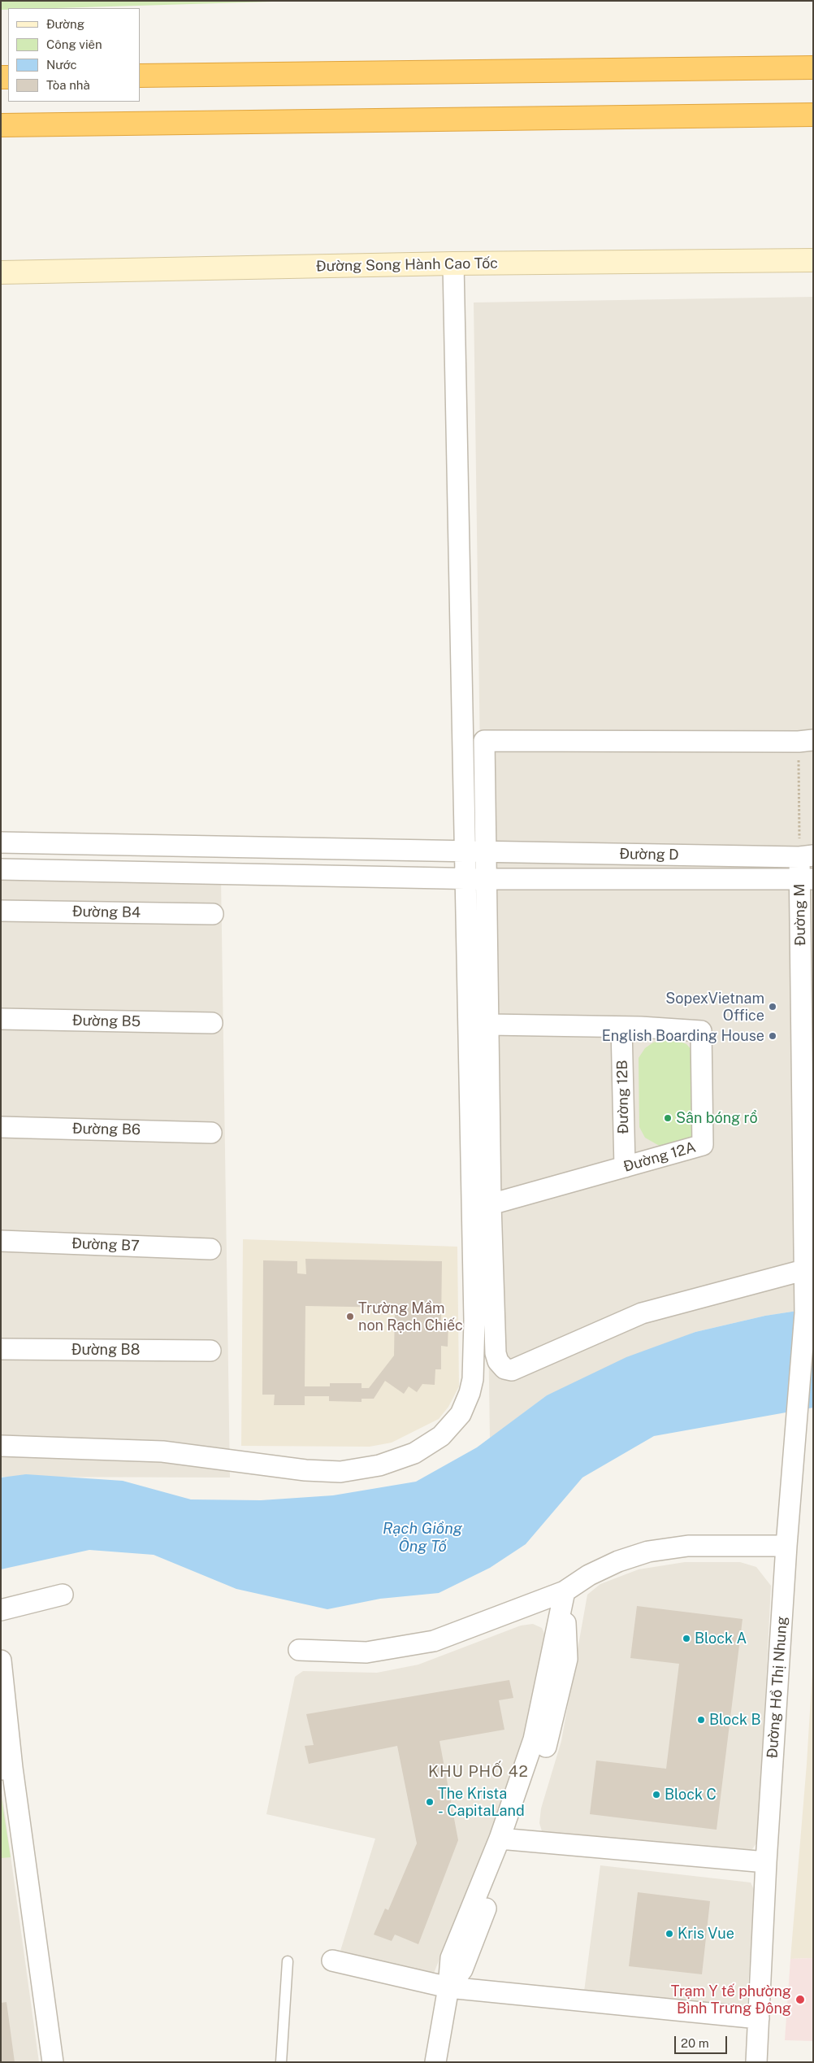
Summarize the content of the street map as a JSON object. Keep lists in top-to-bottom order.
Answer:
{
  "streets": {
    "main road": ["Đường Song Hành Cao Tốc"],
    "street": [
      "Đường D",
      "Đường B4",
      "Đường M",
      "Đường B5",
      "Đường 12B",
      "Đường B6",
      "Đường 12A",
      "Đường B7",
      "Đường B8",
      "Đường Hồ Thị Nhung"
    ]
  },
  "crossings": [
    ["Đường D", "Đường M"],
    ["Đường M", "Đường Hồ Thị Nhung"],
    ["Đường 12B", "Đường 12A"]
  ],
  "districts": ["KHU PHỐ 42"],
  "water": ["Rạch Giồng Ông Tố"],
  "places": [
    "SopexVietnam Office",
    "English Boarding House",
    "Sân bóng rổ",
    "Trường Mầm non Rạch Chiếc",
    "Block A",
    "Block B",
    "Block C",
    "The Krista - CapitaLand",
    "Kris Vue",
    "Trạm Y tế phường Bình Trưng Đông"
  ],
  "legend": [
    "Đường",
    "Công viên",
    "Nước",
    "Tòa nhà"
  ],
  "scale_bar": "20 m"
}
